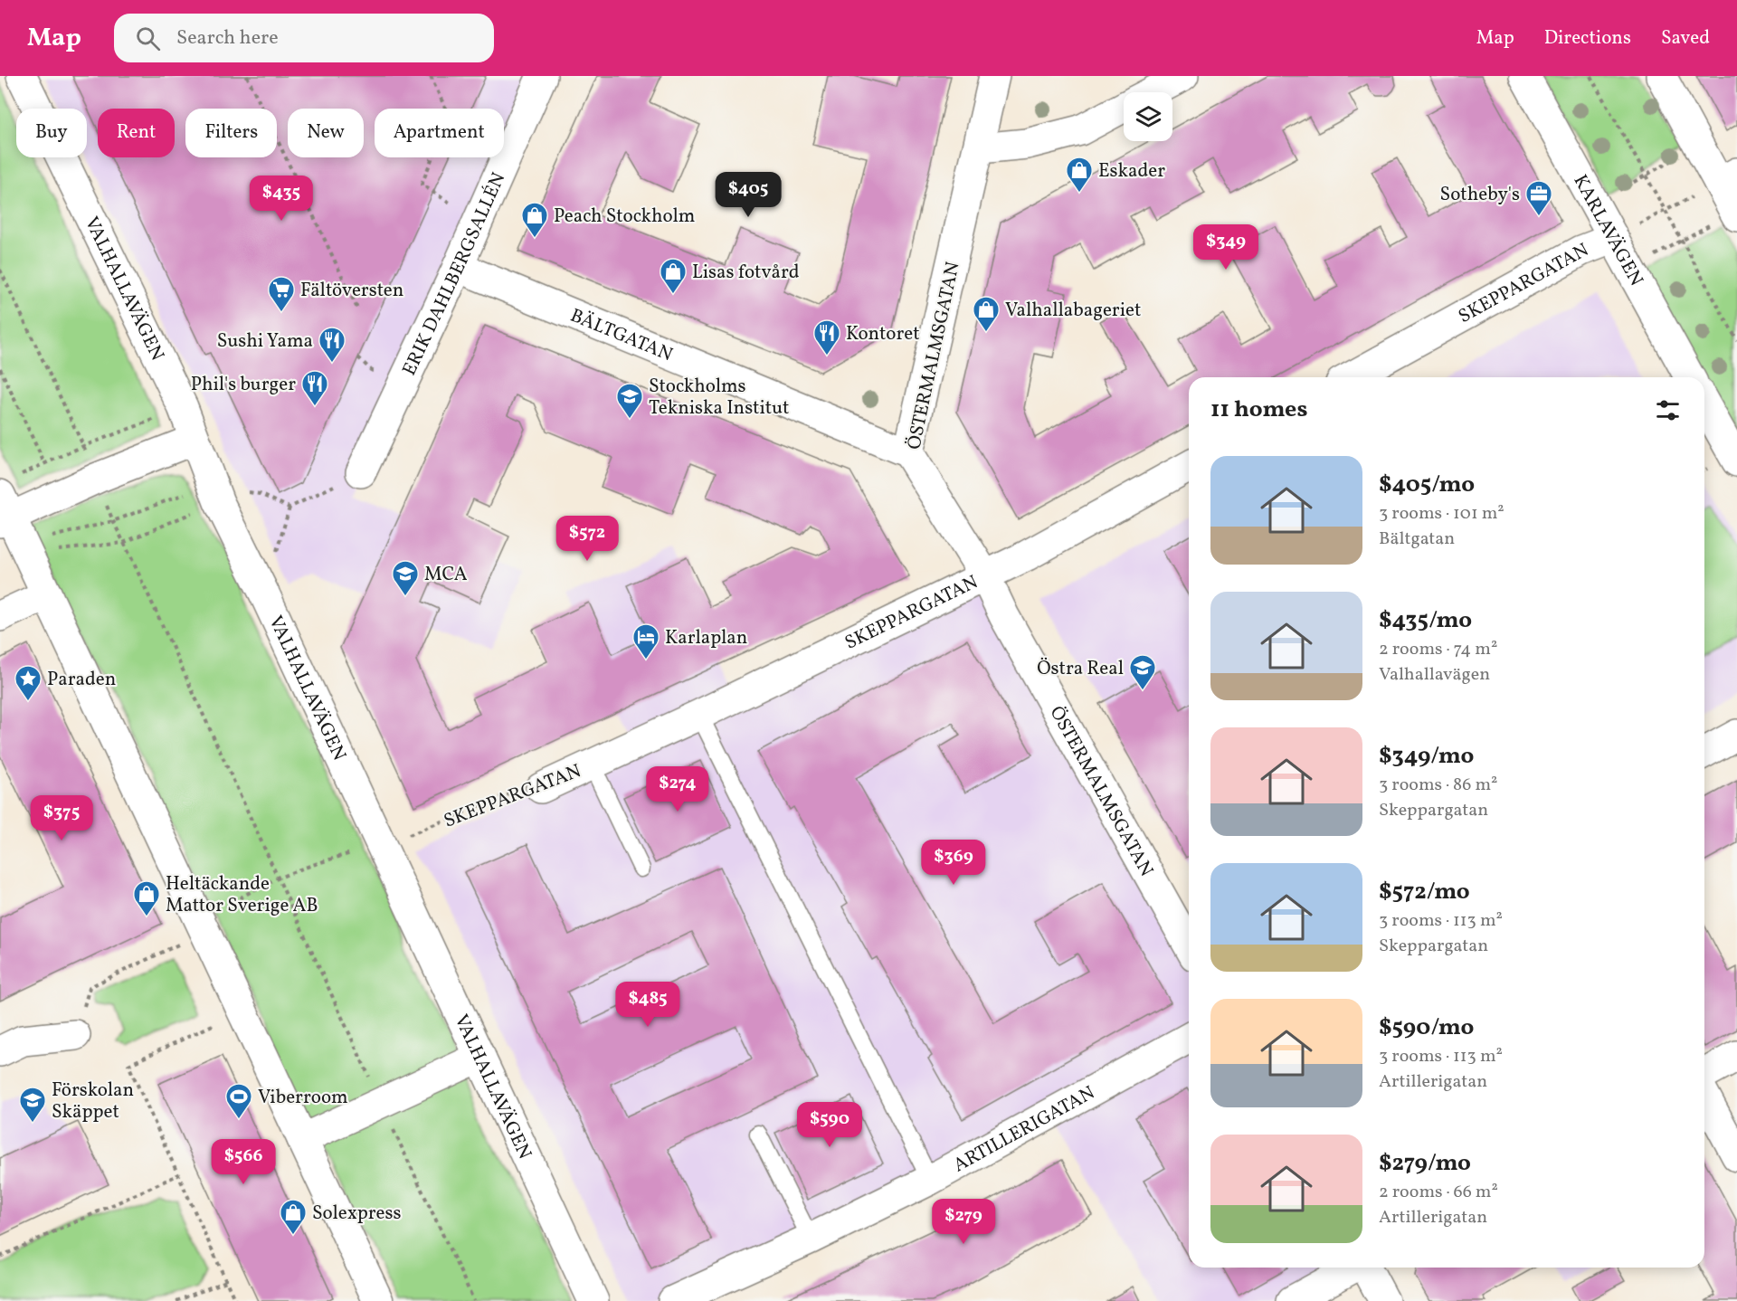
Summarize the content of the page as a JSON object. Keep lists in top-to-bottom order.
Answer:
{
  "streets": {
    "street": [
      "KARLAVÄGEN",
      "ERIK DAHLBERGSALLÉN",
      "SKEPPARGATAN",
      "VALHALLAVÄGEN",
      "BÄLTGATAN",
      "ÖSTERMALMSGATAN",
      "ARTILLERIGATAN"
    ]
  },
  "crossings": [
    ["KARLAVÄGEN", "SKEPPARGATAN"],
    ["ERIK DAHLBERGSALLÉN", "BÄLTGATAN"],
    ["SKEPPARGATAN", "VALHALLAVÄGEN"],
    ["SKEPPARGATAN", "ÖSTERMALMSGATAN"],
    ["BÄLTGATAN", "ÖSTERMALMSGATAN"]
  ],
  "places": {
    "shop": [
      "Eskader",
      "Peach Stockholm",
      "Lisas fotvård",
      "Valhallabageriet",
      "Heltäckande Mattor Sverige AB",
      "Solexpress"
    ],
    "office": ["Sotheby's"],
    "supermarket": ["Fältöversten"],
    "restaurant": ["Kontoret", "Sushi Yama", "Phil's burger"],
    "school or university": [
      "Stockholms Tekniska Institut",
      "MCA",
      "Östra Real",
      "Förskolan Skäppet"
    ],
    "hotel": ["Karlaplan"],
    "place": ["Paraden"],
    "sports": ["Viberroom"]
  },
  "page": {
    "header": "Map",
    "search": "Search here",
    "nav": ["Map", "Directions", "Saved"],
    "chip": [
      "Buy",
      "Rent",
      "Filters",
      "New",
      "Apartment"
    ],
    "price": [
      "$405",
      "$435",
      "$349",
      "$572",
      "$274",
      "$375",
      "$369",
      "$485",
      "$590",
      "$566",
      "$279"
    ],
    "heading": "11 homes",
    "list": [
      {
        "name": "$405/mo",
        "note": "3 rooms · 101 m² · Bältgatan"
      },
      {
        "name": "$435/mo",
        "note": "2 rooms · 74 m² · Valhallavägen"
      },
      {
        "name": "$349/mo",
        "note": "3 rooms · 86 m² · Skeppargatan"
      },
      {
        "name": "$572/mo",
        "note": "3 rooms · 113 m² · Skeppargatan"
      },
      {
        "name": "$590/mo",
        "note": "3 rooms · 113 m² · Artillerigatan"
      },
      {
        "name": "$279/mo",
        "note": "2 rooms · 66 m² · Artillerigatan"
      }
    ]
  }
}
